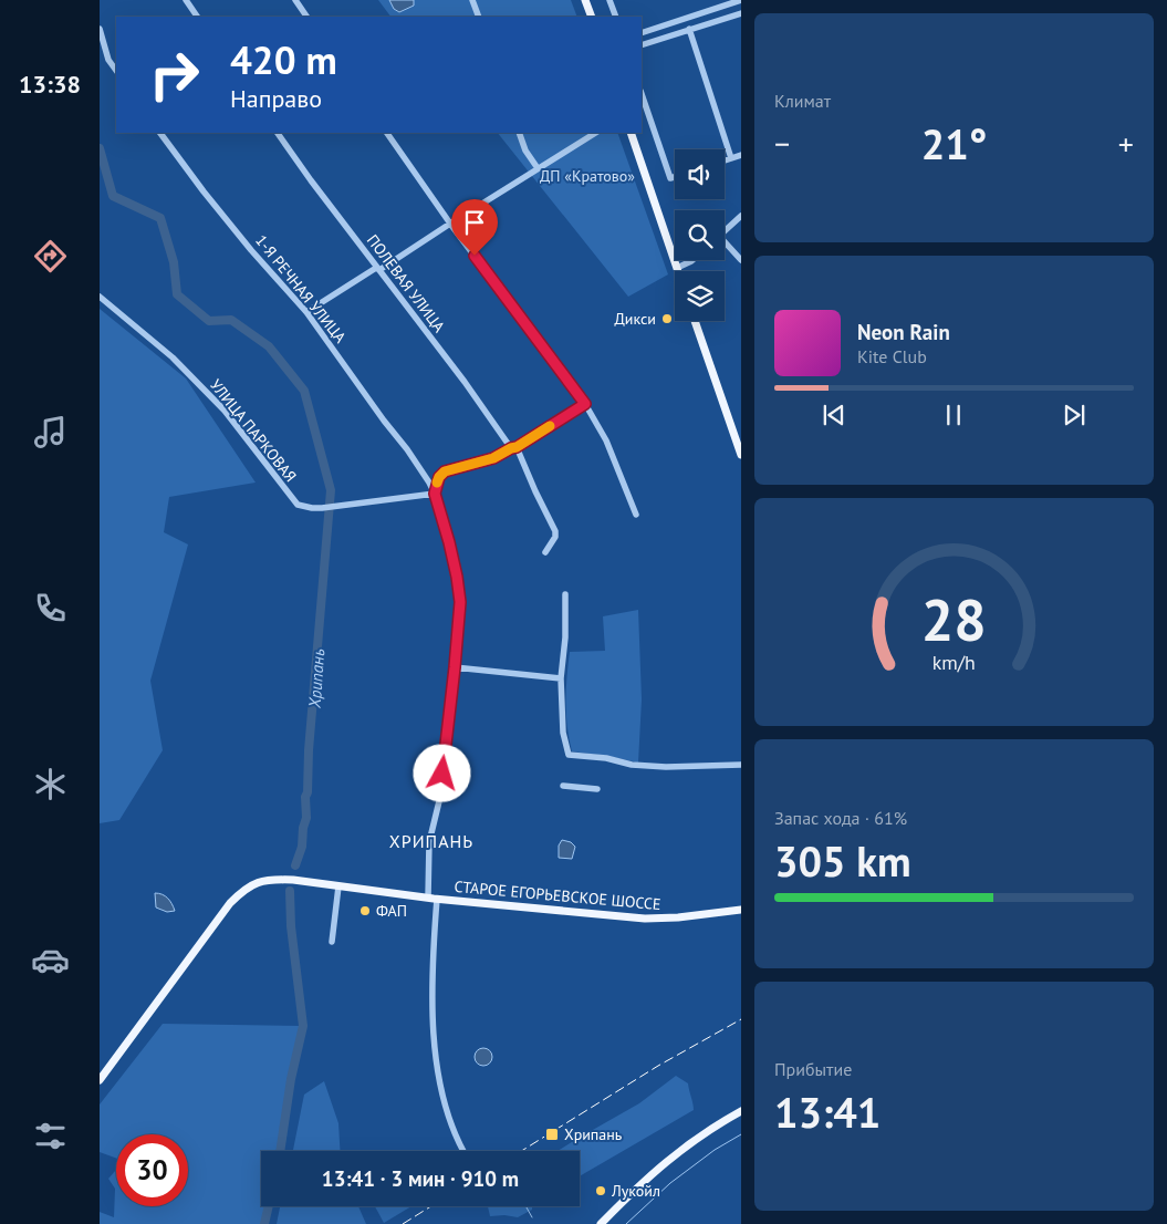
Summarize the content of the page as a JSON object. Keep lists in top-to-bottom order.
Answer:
{
  "streets": {
    "main road": ["СТАРОЕ ЕГОРЬЕВСКОЕ ШОССЕ"],
    "street": ["ПОЛЕВАЯ УЛИЦА", "1-Я РЕЧНАЯ УЛИЦА", "УЛИЦА ПАРКОВАЯ"]
  },
  "crossings": [
    ["1-Я РЕЧНАЯ УЛИЦА", "УЛИЦА ПАРКОВАЯ"],
    ["1-Я РЕЧНАЯ УЛИЦА", "СТАРОЕ ЕГОРЬЕВСКОЕ ШОССЕ"]
  ],
  "districts": ["ХРИПАНЬ"],
  "water": ["Хрипань"],
  "parks": ["ДП «Кратово»"],
  "places": {
    "other": ["Дикси", "ФАП", "Лукойл"],
    "transit": ["Хрипань"]
  },
  "page": {
    "tabs": "13:38",
    "tile": [
      "Климат",
      ["Запас хода · 61%", "305 km"],
      ["Прибытие", "13:41"]
    ],
    "turn": ["420 m", "Направо"],
    "heat": ["−", "21°", "+"],
    "song": ["Neon Rain", "Kite Club"],
    "limit": "30",
    "trip": "13:41 · 3 мин · 910 m",
    "gauge": ["28", "km/h"]
  }
}
